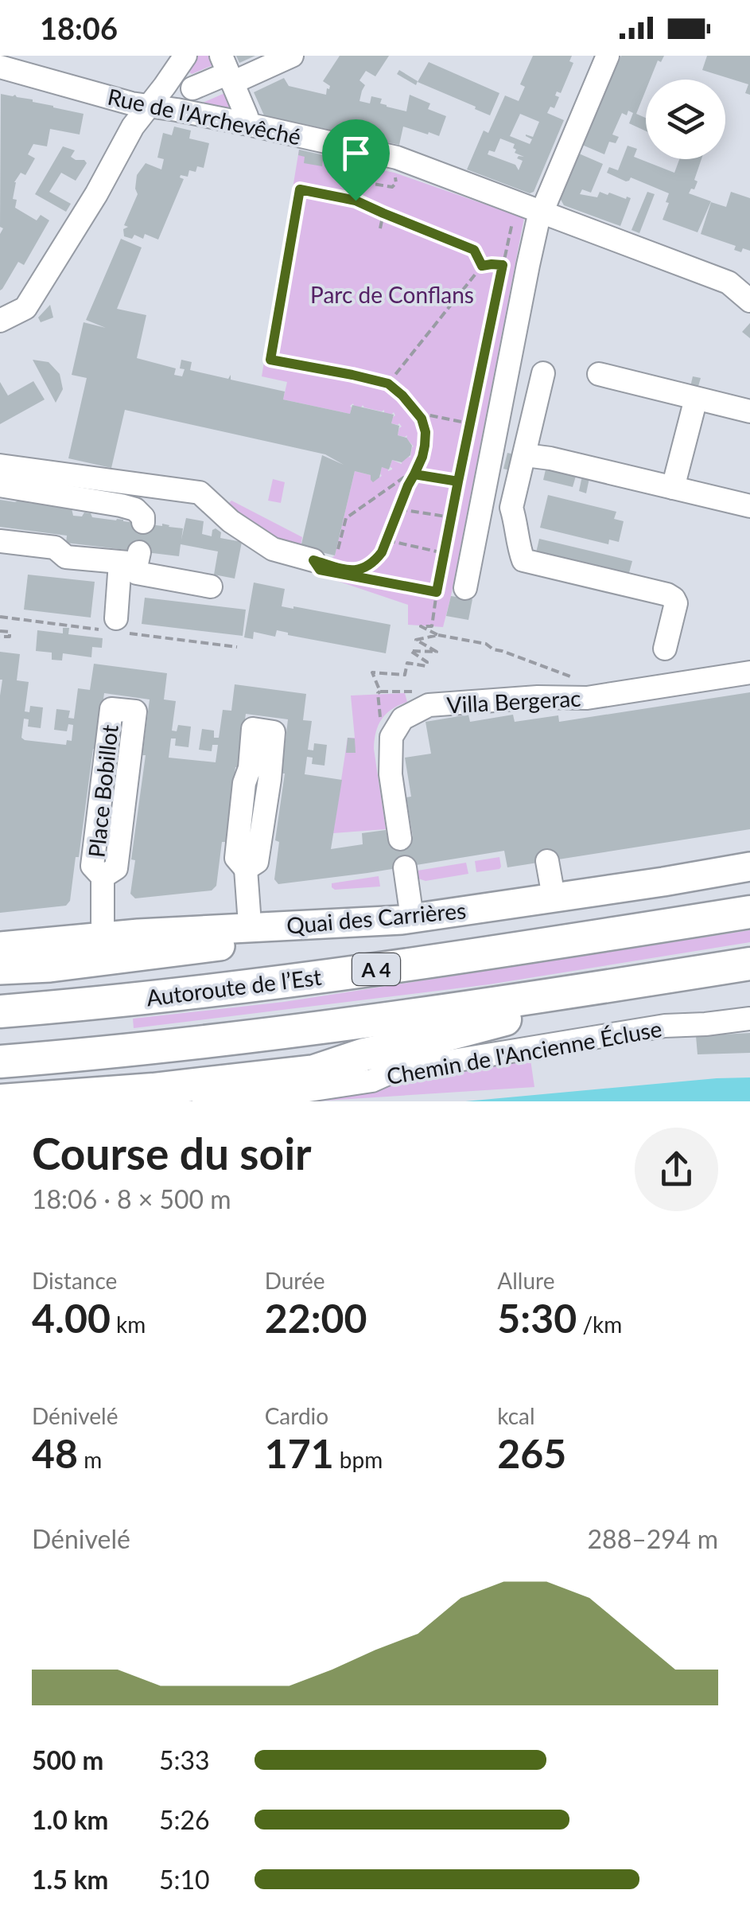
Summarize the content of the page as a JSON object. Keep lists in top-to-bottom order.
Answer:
{
  "streets": {
    "highway": ["A 4", "Autoroute de l’Est"],
    "main road": ["Quai des Carrières"],
    "street": [
      "Rue de l'Archevêché",
      "Villa Bergerac",
      "Place Bobillot",
      "Chemin de l'Ancienne Écluse"
    ]
  },
  "parks": ["Parc de Conflans"],
  "page": {
    "status": "18:06",
    "heading": ["Course du soir", "18:06 · 8 × 500 m"],
    "stats": [
      ["Distance", "4.00 km"],
      ["Durée", "22:00"],
      ["Allure", "5:30 /km"],
      ["Dénivelé", "48 m"],
      ["Cardio", "171 bpm"],
      ["kcal", "265"]
    ],
    "chart": ["Dénivelé", "288–294 m"],
    "list": [
      {
        "name": "500 m",
        "note": "5:33"
      },
      {
        "name": "1.0 km",
        "note": "5:26"
      },
      {
        "name": "1.5 km",
        "note": "5:10"
      }
    ]
  }
}
